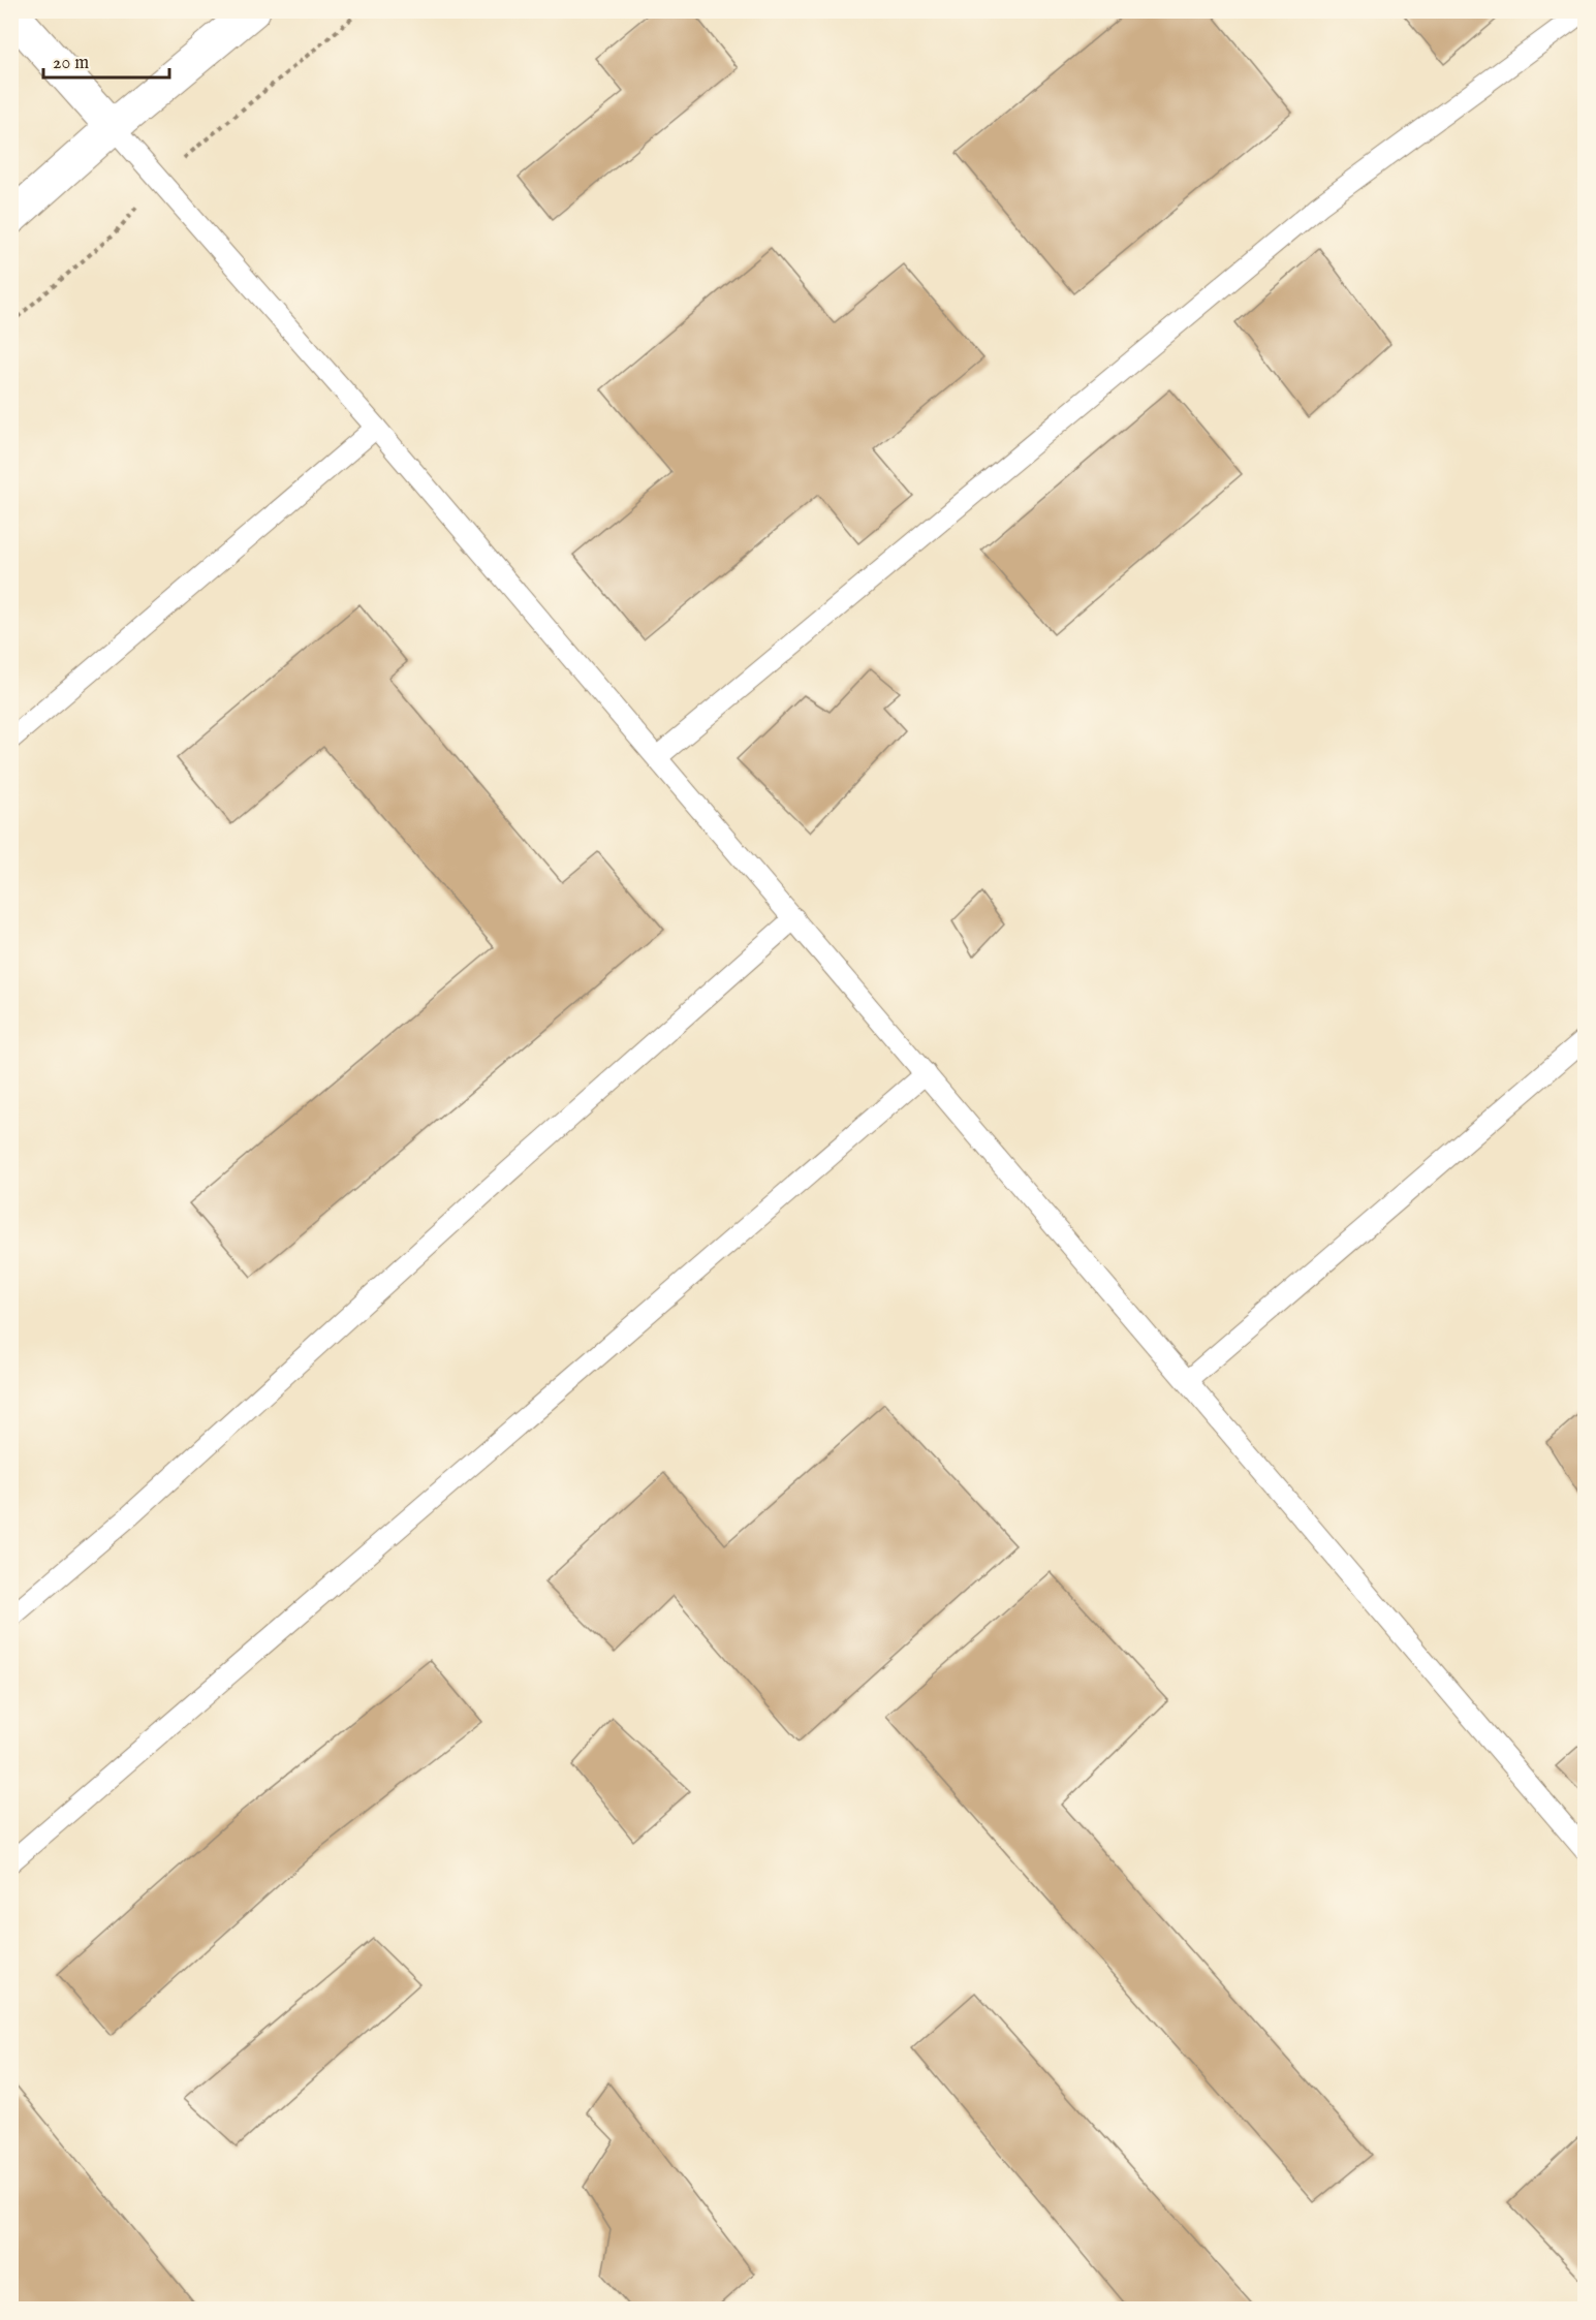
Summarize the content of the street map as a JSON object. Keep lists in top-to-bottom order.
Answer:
{
  "scale_bar": "20 m"
}
